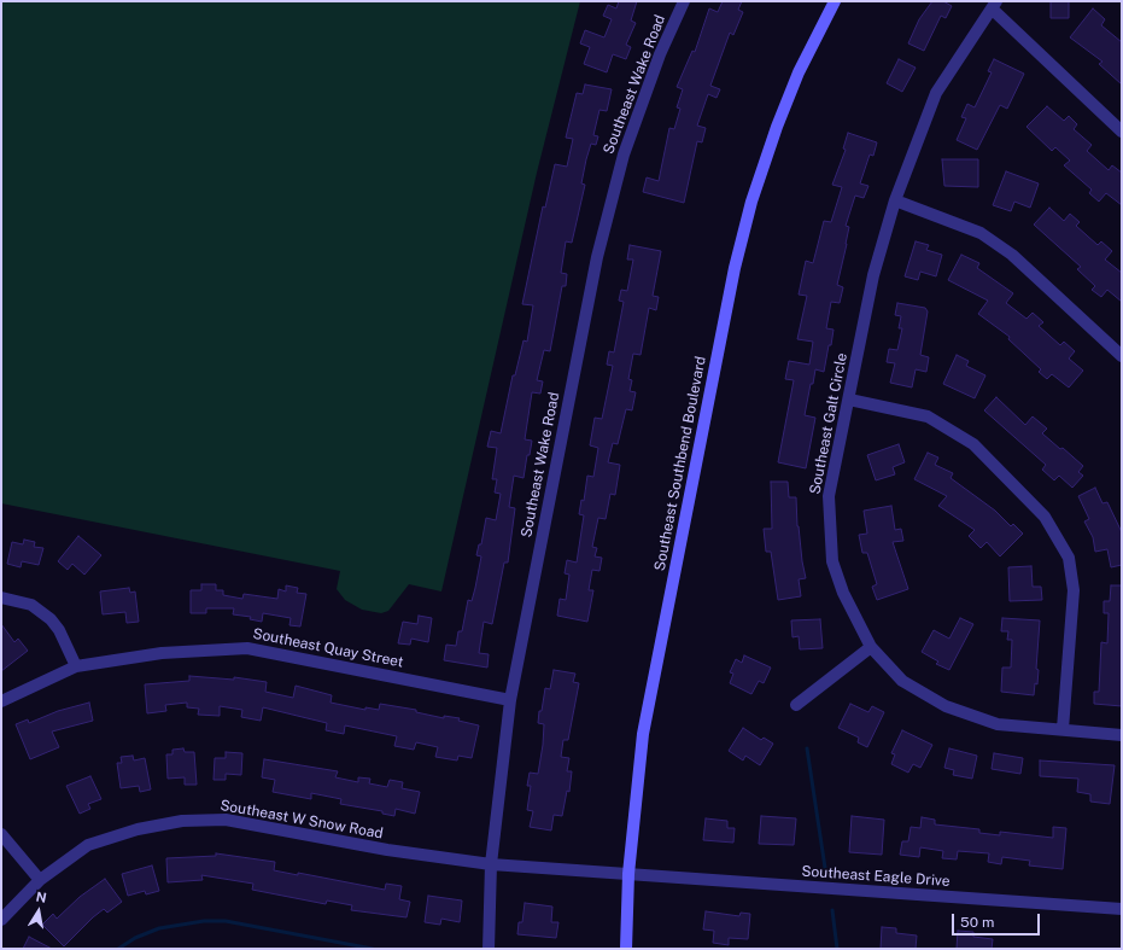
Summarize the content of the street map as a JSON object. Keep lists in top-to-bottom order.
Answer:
{
  "streets": {
    "street": [
      "Southeast Wake Road",
      "Southeast Galt Circle",
      "Southeast Southbend Boulevard",
      "Southeast Quay Street",
      "Southeast W Snow Road",
      "Southeast Eagle Drive"
    ]
  },
  "crossings": [
    ["Southeast Wake Road", "Southeast Quay Street"],
    ["Southeast Wake Road", "Southeast W Snow Road"],
    ["Southeast Southbend Boulevard", "Southeast W Snow Road"],
    ["Southeast Southbend Boulevard", "Southeast Eagle Drive"],
    ["Southeast W Snow Road", "Southeast Eagle Drive"]
  ],
  "scale_bar": "50 m",
  "north": "top"
}
